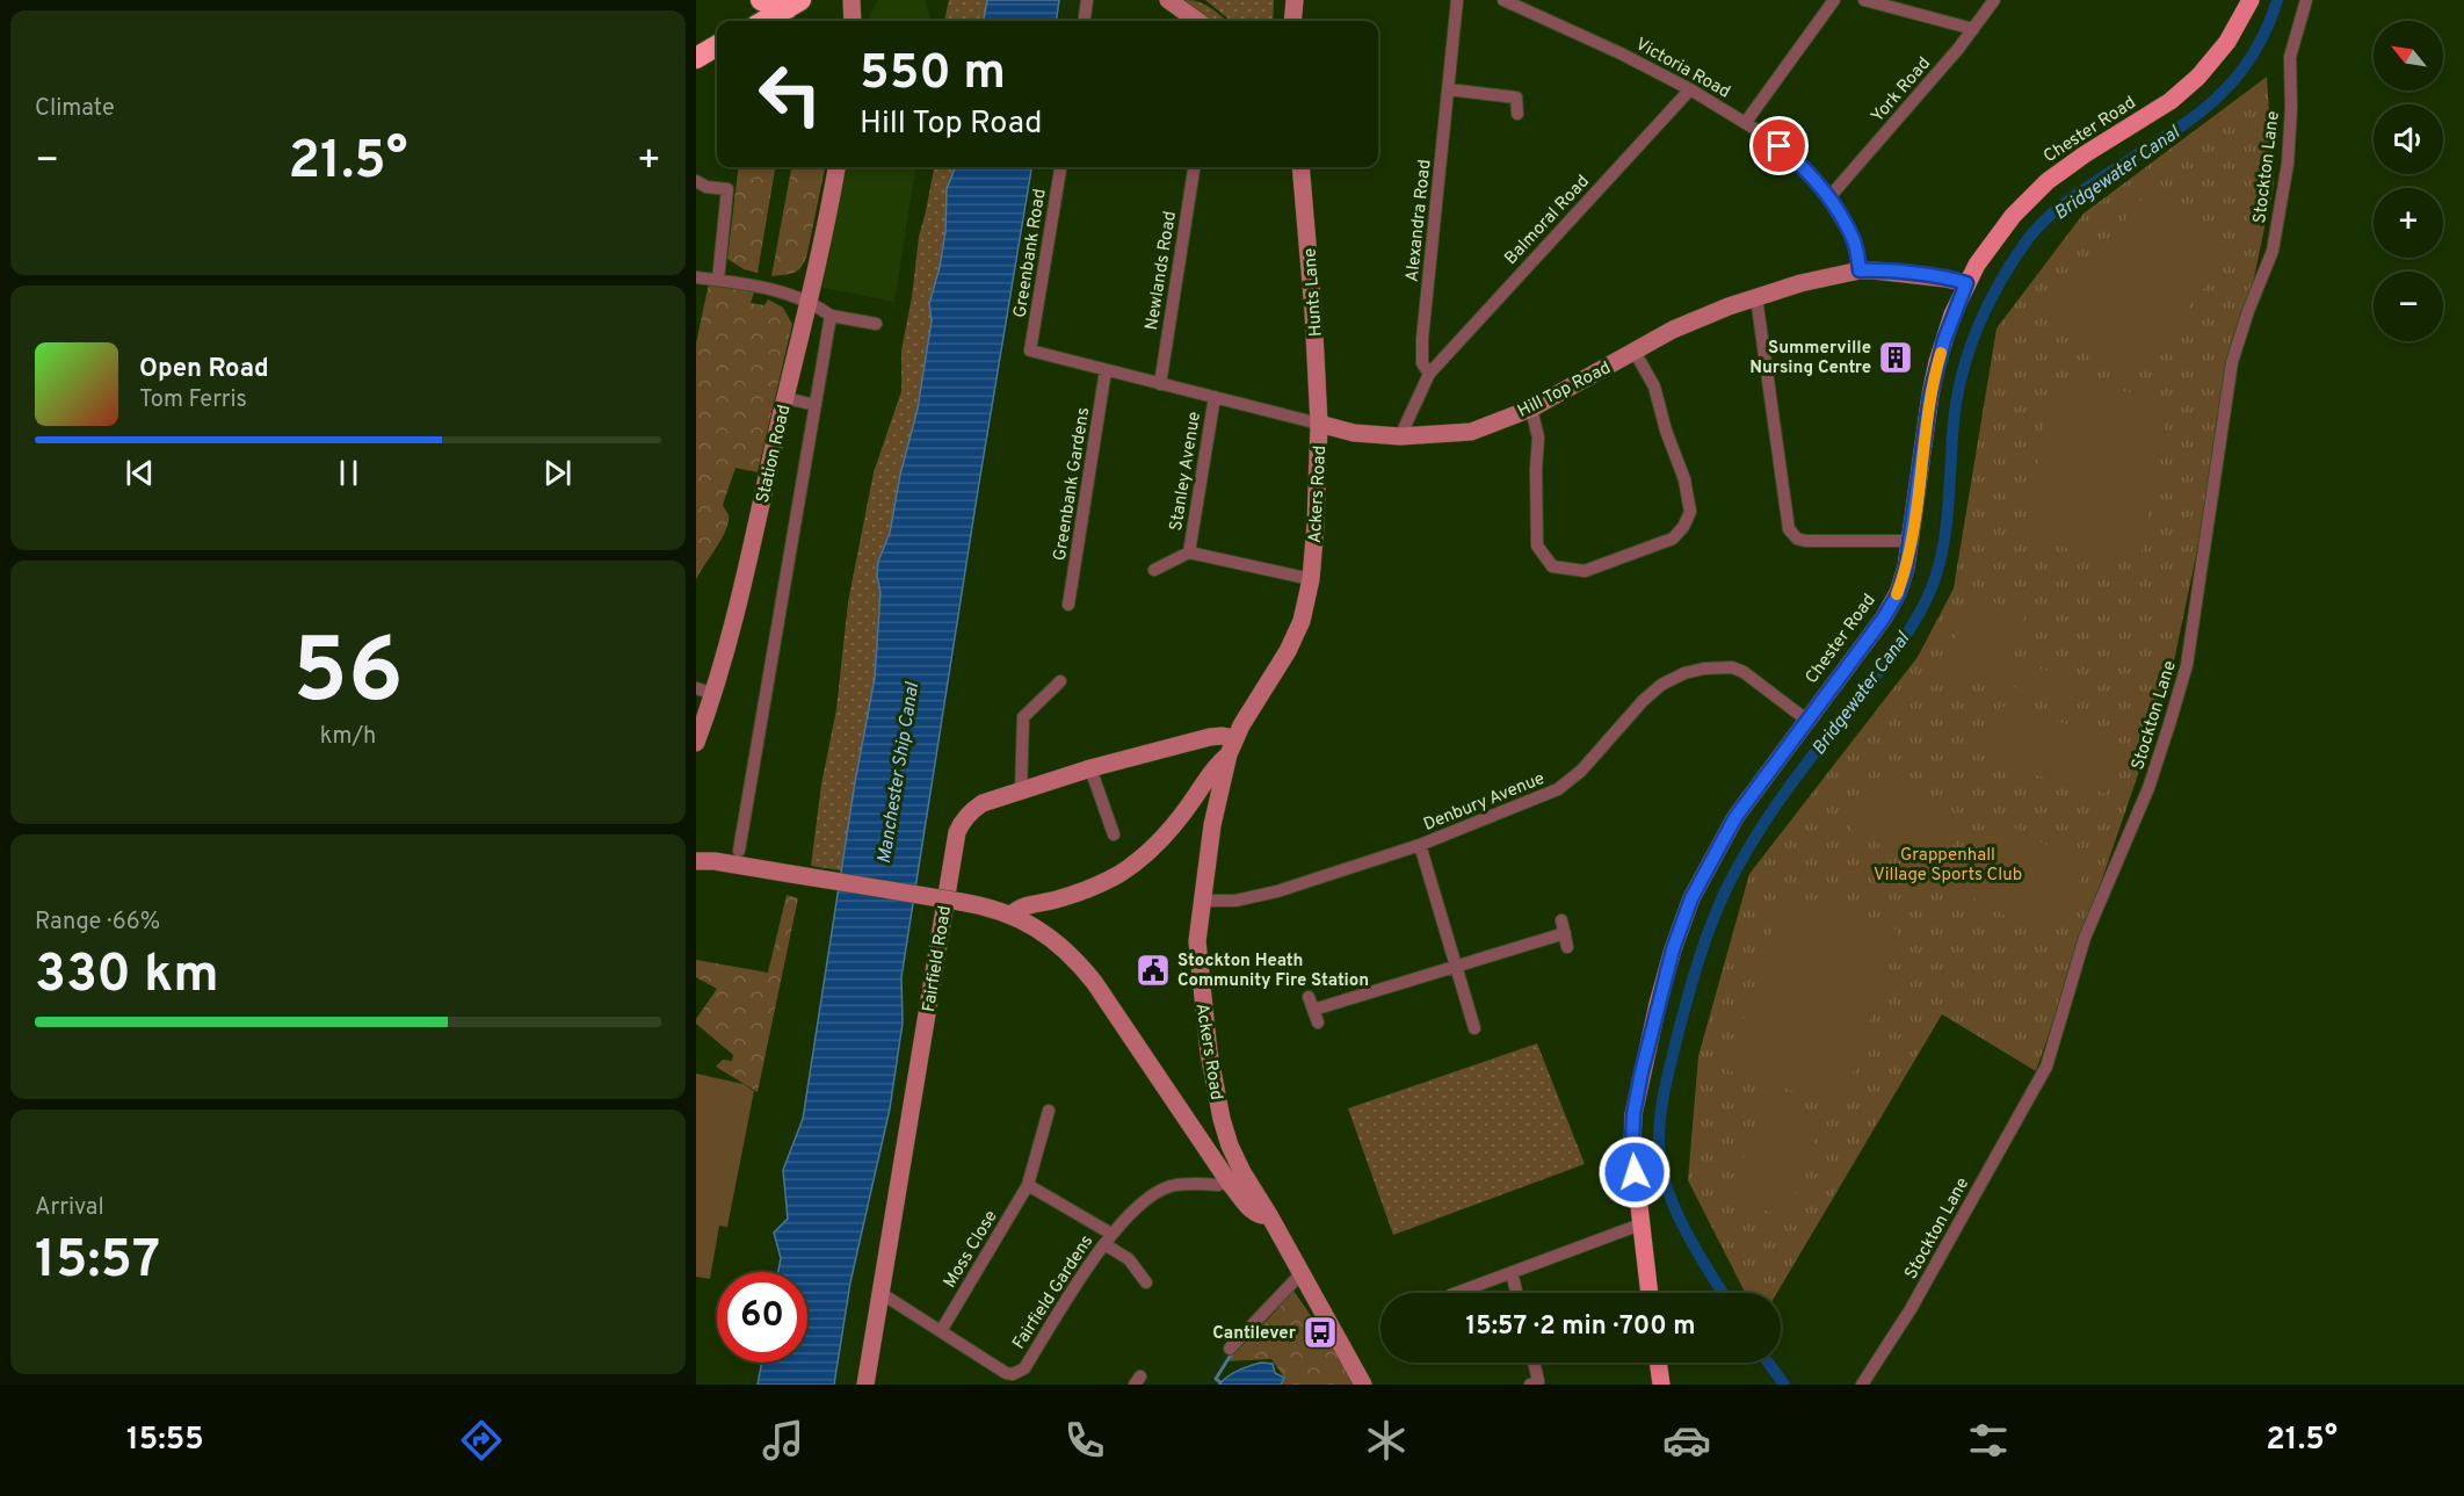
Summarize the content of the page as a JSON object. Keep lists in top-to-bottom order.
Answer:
{
  "streets": {
    "main road": ["Chester Road"],
    "street": [
      "Victoria Road",
      "York Road",
      "Stockton Lane",
      "Balmoral Road",
      "Alexandra Road",
      "Greenbank Road",
      "Newlands Road",
      "Hunts Lane",
      "Hill Top Road",
      "Station Road",
      "Stanley Avenue",
      "Greenbank Gardens",
      "Ackers Road",
      "Denbury Avenue",
      "Fairfield Road",
      "Moss Close",
      "Fairfield Gardens"
    ]
  },
  "crossings": [
    ["Victoria Road", "York Road"],
    ["Victoria Road", "Balmoral Road"],
    ["Victoria Road", "Hill Top Road"],
    ["Chester Road", "Hill Top Road"],
    ["Chester Road", "Denbury Avenue"],
    ["Balmoral Road", "Alexandra Road"],
    ["Greenbank Road", "Hill Top Road"],
    ["Newlands Road", "Hill Top Road"],
    ["Hunts Lane", "Hill Top Road"],
    ["Hunts Lane", "Ackers Road"],
    ["Hill Top Road", "Stanley Avenue"],
    ["Hill Top Road", "Greenbank Gardens"],
    ["Hill Top Road", "Ackers Road"],
    ["Stanley Avenue", "Ackers Road"],
    ["Ackers Road", "Denbury Avenue"],
    ["Ackers Road", "Fairfield Road"],
    ["Fairfield Road", "Fairfield Gardens"],
    ["Moss Close", "Fairfield Gardens"]
  ],
  "water": ["Bridgewater Canal", "Manchester Ship Canal"],
  "parks": ["Grappenhall Village Sports Club"],
  "places": {
    "building": ["Summerville Nursing Centre"],
    "public building": ["Stockton Heath Community Fire Station"],
    "bus stop": ["Cantilever"]
  },
  "north": "top left",
  "page": {
    "tile": [
      "Climate",
      ["56", "km/h"],
      ["Range · 66%", "330 km"],
      ["Arrival", "15:57"]
    ],
    "map_buttons": ["+", "−"],
    "turn": ["550 m", "Hill Top Road"],
    "heat": ["−", "21.5°", "+"],
    "song": ["Open Road", "Tom Ferris"],
    "limit": "60",
    "trip": "15:57 · 2 min · 700 m",
    "tabs": ["15:55", "21.5°"]
  }
}
